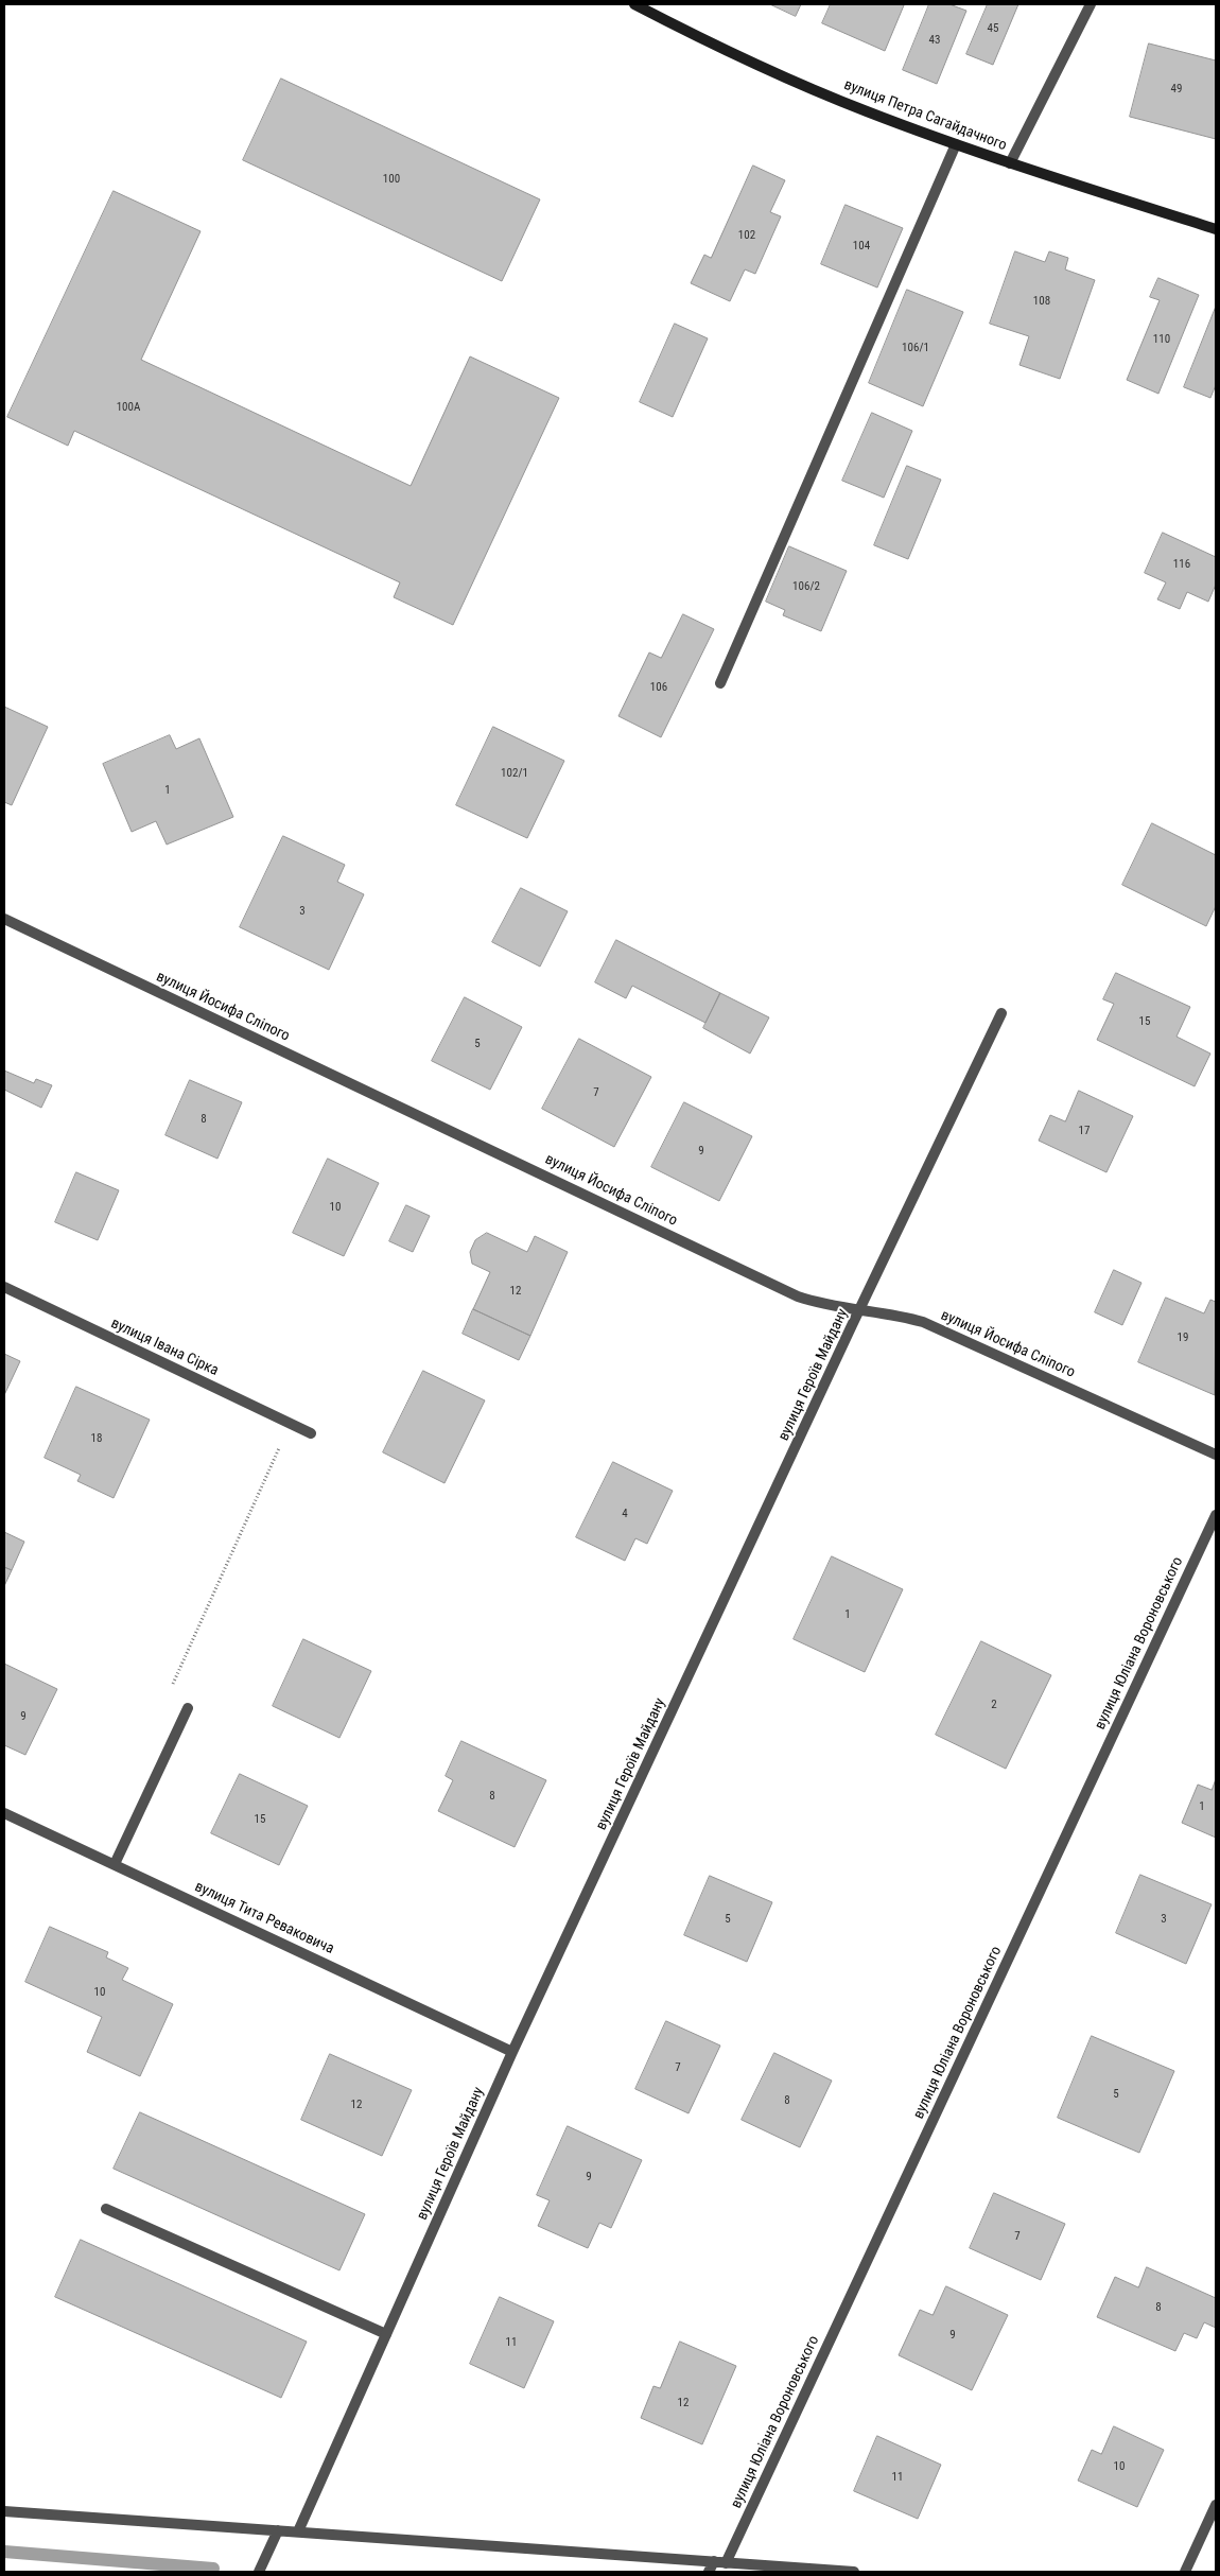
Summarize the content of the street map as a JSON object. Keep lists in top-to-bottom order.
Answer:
{
  "streets": {
    "main road": ["вулиця Петра Сагайдачного"],
    "street": [
      "вулиця Йосифа Сліпого",
      "вулиця Івана Сірка",
      "вулиця Героїв Майдану",
      "вулиця Юліана Вороновського",
      "вулиця Тита Реваковича"
    ]
  },
  "crossings": [
    ["вулиця Йосифа Сліпого", "вулиця Героїв Майдану"],
    ["вулиця Героїв Майдану", "вулиця Тита Реваковича"]
  ],
  "house_numbers": [
    "45",
    "43",
    "49",
    "100",
    "102",
    "104",
    "108",
    "110",
    "106/1",
    "100А",
    "116",
    "106/2",
    "106",
    "102/1",
    "1",
    "3",
    "15",
    "5",
    "7",
    "8",
    "17",
    "9",
    "10",
    "12",
    "19",
    "18",
    "4",
    "1",
    "2",
    "9",
    "8",
    "1",
    "15",
    "5",
    "3",
    "10",
    "7",
    "5",
    "8",
    "12",
    "9",
    "7",
    "8",
    "9",
    "11",
    "12",
    "10",
    "11"
  ]
}
